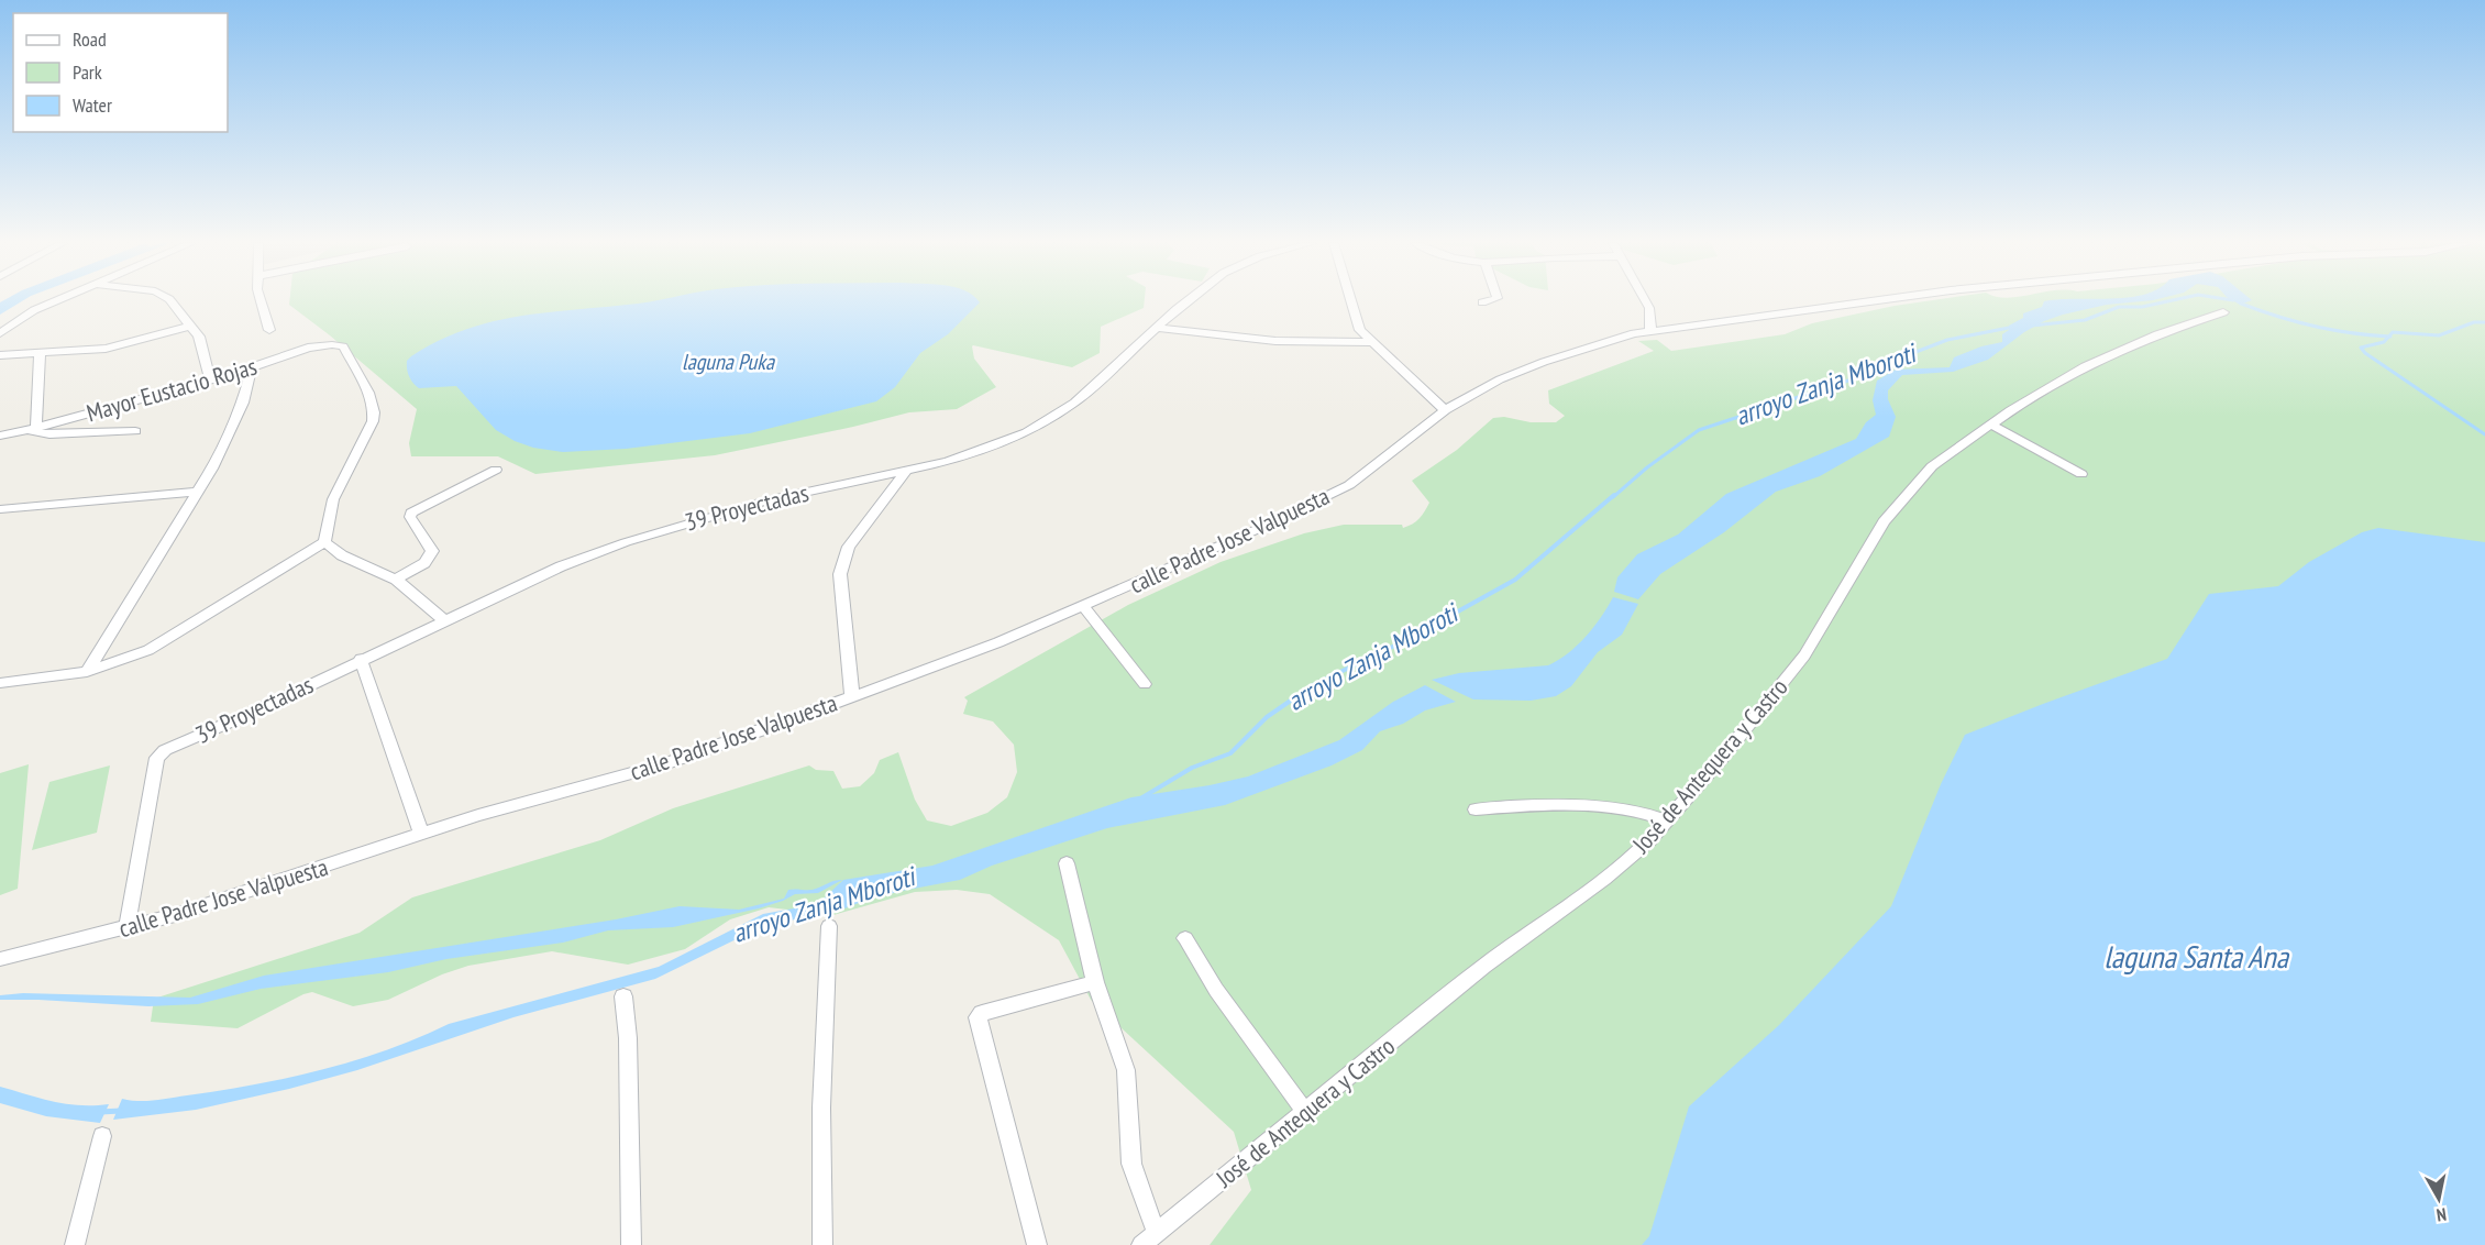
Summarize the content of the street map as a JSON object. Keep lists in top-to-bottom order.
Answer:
{
  "streets": {
    "street": [
      "Mayor Eustacio Rojas",
      "39 Proyectadas",
      "calle Padre Jose Valpuesta",
      "José de Antequera y Castro"
    ]
  },
  "crossings": [
    ["39 Proyectadas", "calle Padre Jose Valpuesta"]
  ],
  "water": ["laguna Puka", "arroyo Zanja Mboroti", "laguna Santa Ana"],
  "legend": ["Road", "Park", "Water"],
  "north": "bottom"
}
